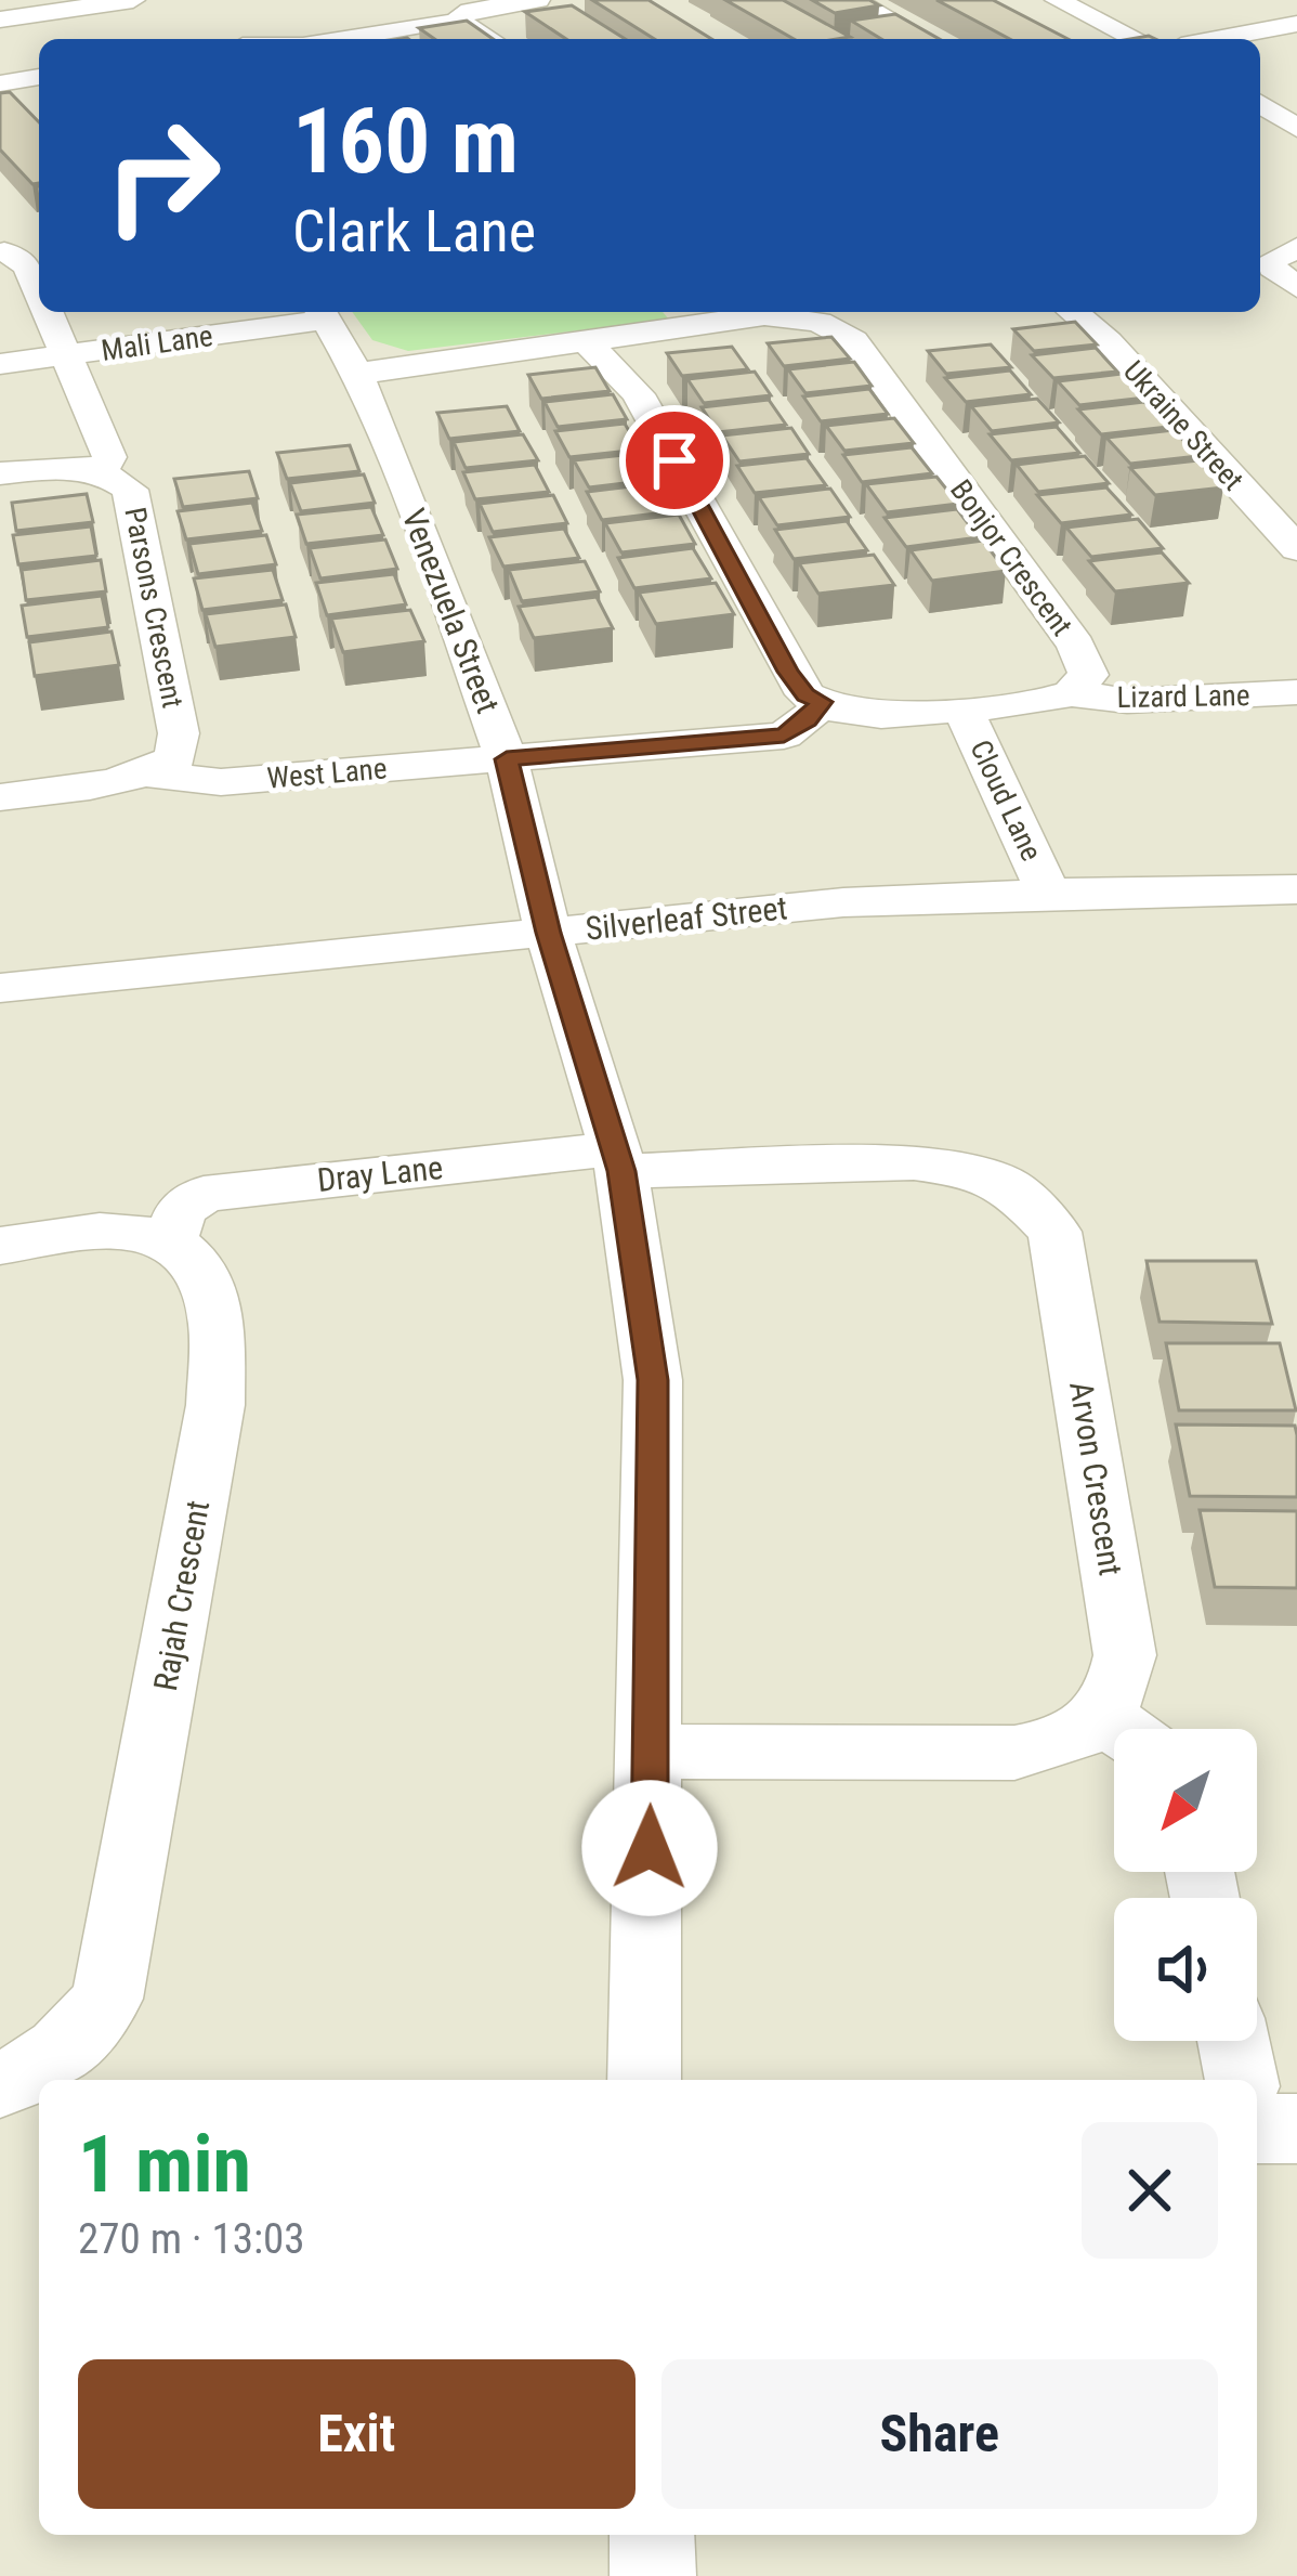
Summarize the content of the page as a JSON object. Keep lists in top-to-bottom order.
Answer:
{
  "streets": {
    "street": [
      "Mali Lane",
      "Ukraine Street",
      "Bonjor Crescent",
      "Parsons Crescent",
      "Venezuela Street",
      "Lizard Lane",
      "West Lane",
      "Cloud Lane",
      "Silverleaf Street",
      "Dray Lane",
      "Arvon Crescent",
      "Rajah Crescent"
    ]
  },
  "crossings": [
    ["Mali Lane", "Venezuela Street"],
    ["Bonjor Crescent", "Venezuela Street"],
    ["Bonjor Crescent", "Lizard Lane"],
    ["Parsons Crescent", "West Lane"],
    ["Venezuela Street", "West Lane"],
    ["Venezuela Street", "Silverleaf Street"],
    ["Venezuela Street", "Dray Lane"],
    ["Venezuela Street", "Arvon Crescent"],
    ["Cloud Lane", "Silverleaf Street"],
    ["Dray Lane", "Arvon Crescent"],
    ["Dray Lane", "Rajah Crescent"]
  ],
  "north": "bottom left",
  "page": {
    "turn": ["160 m", "Clark Lane"],
    "heading": ["1 min", "270 m · 13:03"],
    "buttons": ["Exit", "Share"]
  }
}
